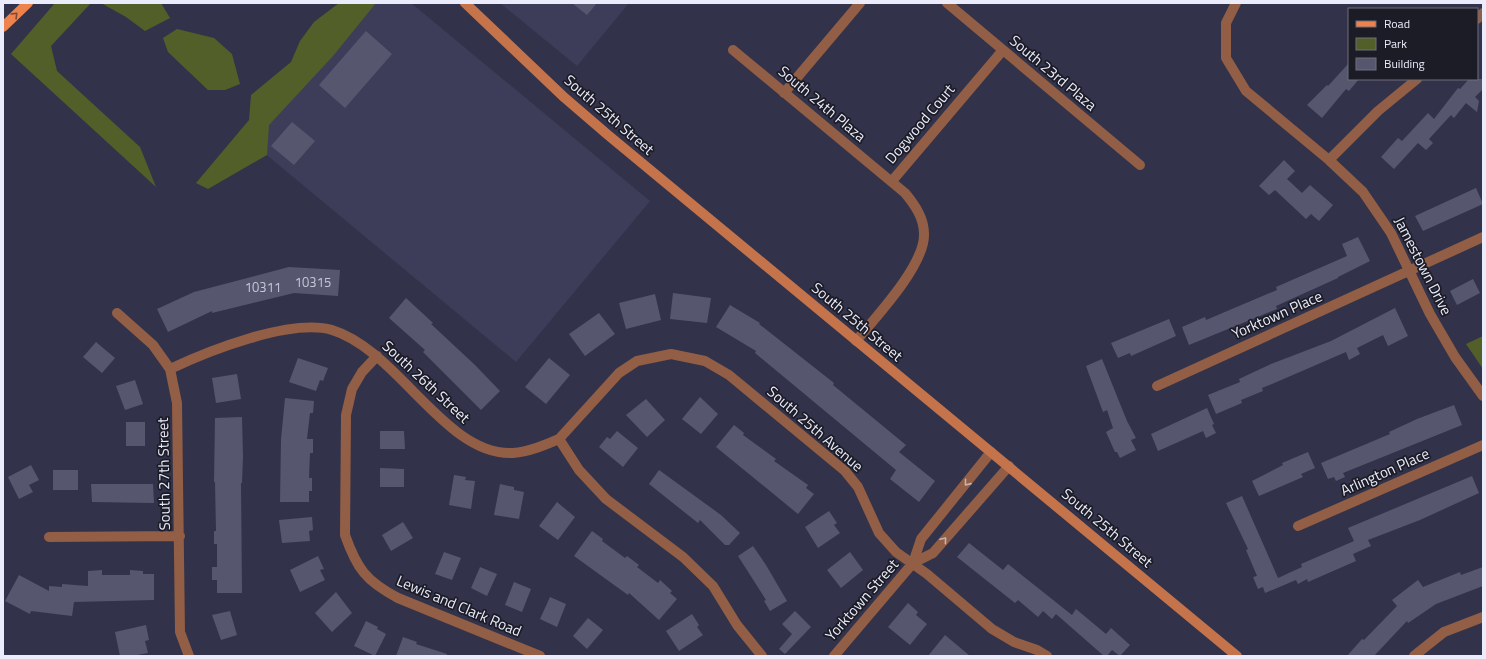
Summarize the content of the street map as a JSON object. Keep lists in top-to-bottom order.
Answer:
{
  "streets": {
    "street": [
      "South 23rd Plaza",
      "South 24th Plaza",
      "South 25th Street",
      "Dogwood Court",
      "Jamestown Drive",
      "Yorktown Place",
      "South 26th Street",
      "South 25th Avenue",
      "Arlington Place",
      "South 27th Street",
      "Yorktown Street",
      "Lewis and Clark Road"
    ]
  },
  "crossings": [
    ["South 23rd Plaza", "Dogwood Court"],
    ["South 24th Plaza", "Dogwood Court"],
    ["South 25th Street", "Dogwood Court"],
    ["South 25th Street", "Yorktown Street"],
    ["Jamestown Drive", "Yorktown Place"],
    ["South 26th Street", "South 25th Avenue"],
    ["South 26th Street", "South 27th Street"],
    ["South 26th Street", "Lewis and Clark Road"],
    ["South 25th Avenue", "Yorktown Street"]
  ],
  "house_numbers": ["10315", "10311"],
  "legend": ["Road", "Park", "Building"]
}
